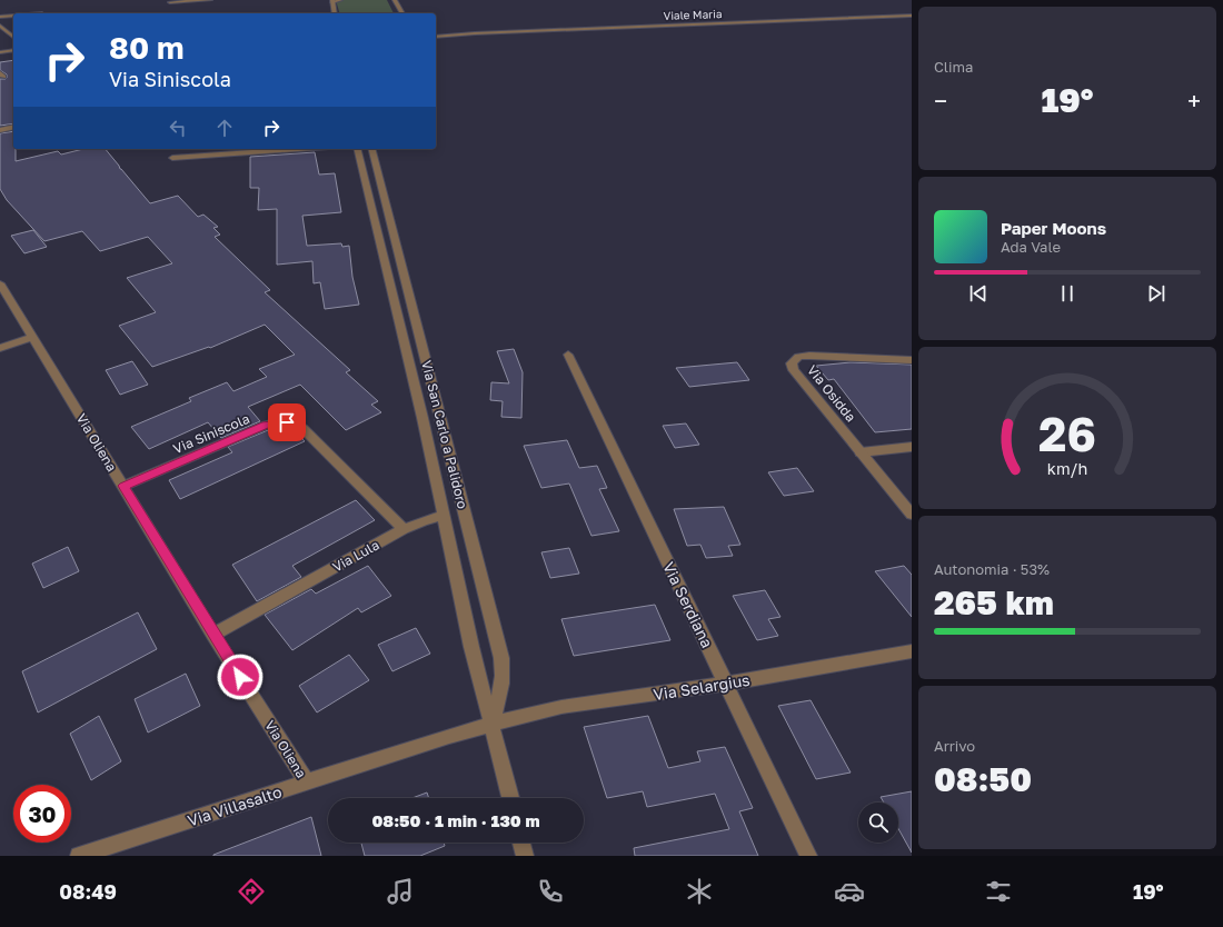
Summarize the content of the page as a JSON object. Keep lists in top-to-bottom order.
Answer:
{
  "streets": {
    "street": [
      "Viale Maria",
      "Via Osidda",
      "Via Siniscola",
      "Via San Carlo a Palidoro",
      "Via Oliena",
      "Via Lula",
      "Via Serdiana",
      "Via Selargius",
      "Via Villasalto"
    ]
  },
  "crossings": [
    ["Via Siniscola", "Via Oliena"],
    ["Via Siniscola", "Via Lula"],
    ["Via San Carlo a Palidoro", "Via Lula"],
    ["Via San Carlo a Palidoro", "Via Selargius"],
    ["Via San Carlo a Palidoro", "Via Villasalto"],
    ["Via Oliena", "Via Lula"],
    ["Via Oliena", "Via Villasalto"],
    ["Via Serdiana", "Via Selargius"],
    ["Via Selargius", "Via Villasalto"]
  ],
  "page": {
    "tile": [
      "Clima",
      ["Autonomia · 53%", "265 km"],
      ["Arrivo", "08:50"]
    ],
    "turn": ["80 m", "Via Siniscola"],
    "heat": ["−", "19°", "+"],
    "song": ["Paper Moons", "Ada Vale"],
    "limit": "30",
    "trip": "08:50 · 1 min · 130 m",
    "tabs": ["08:49", "19°"],
    "gauge": ["26", "km/h"]
  }
}
